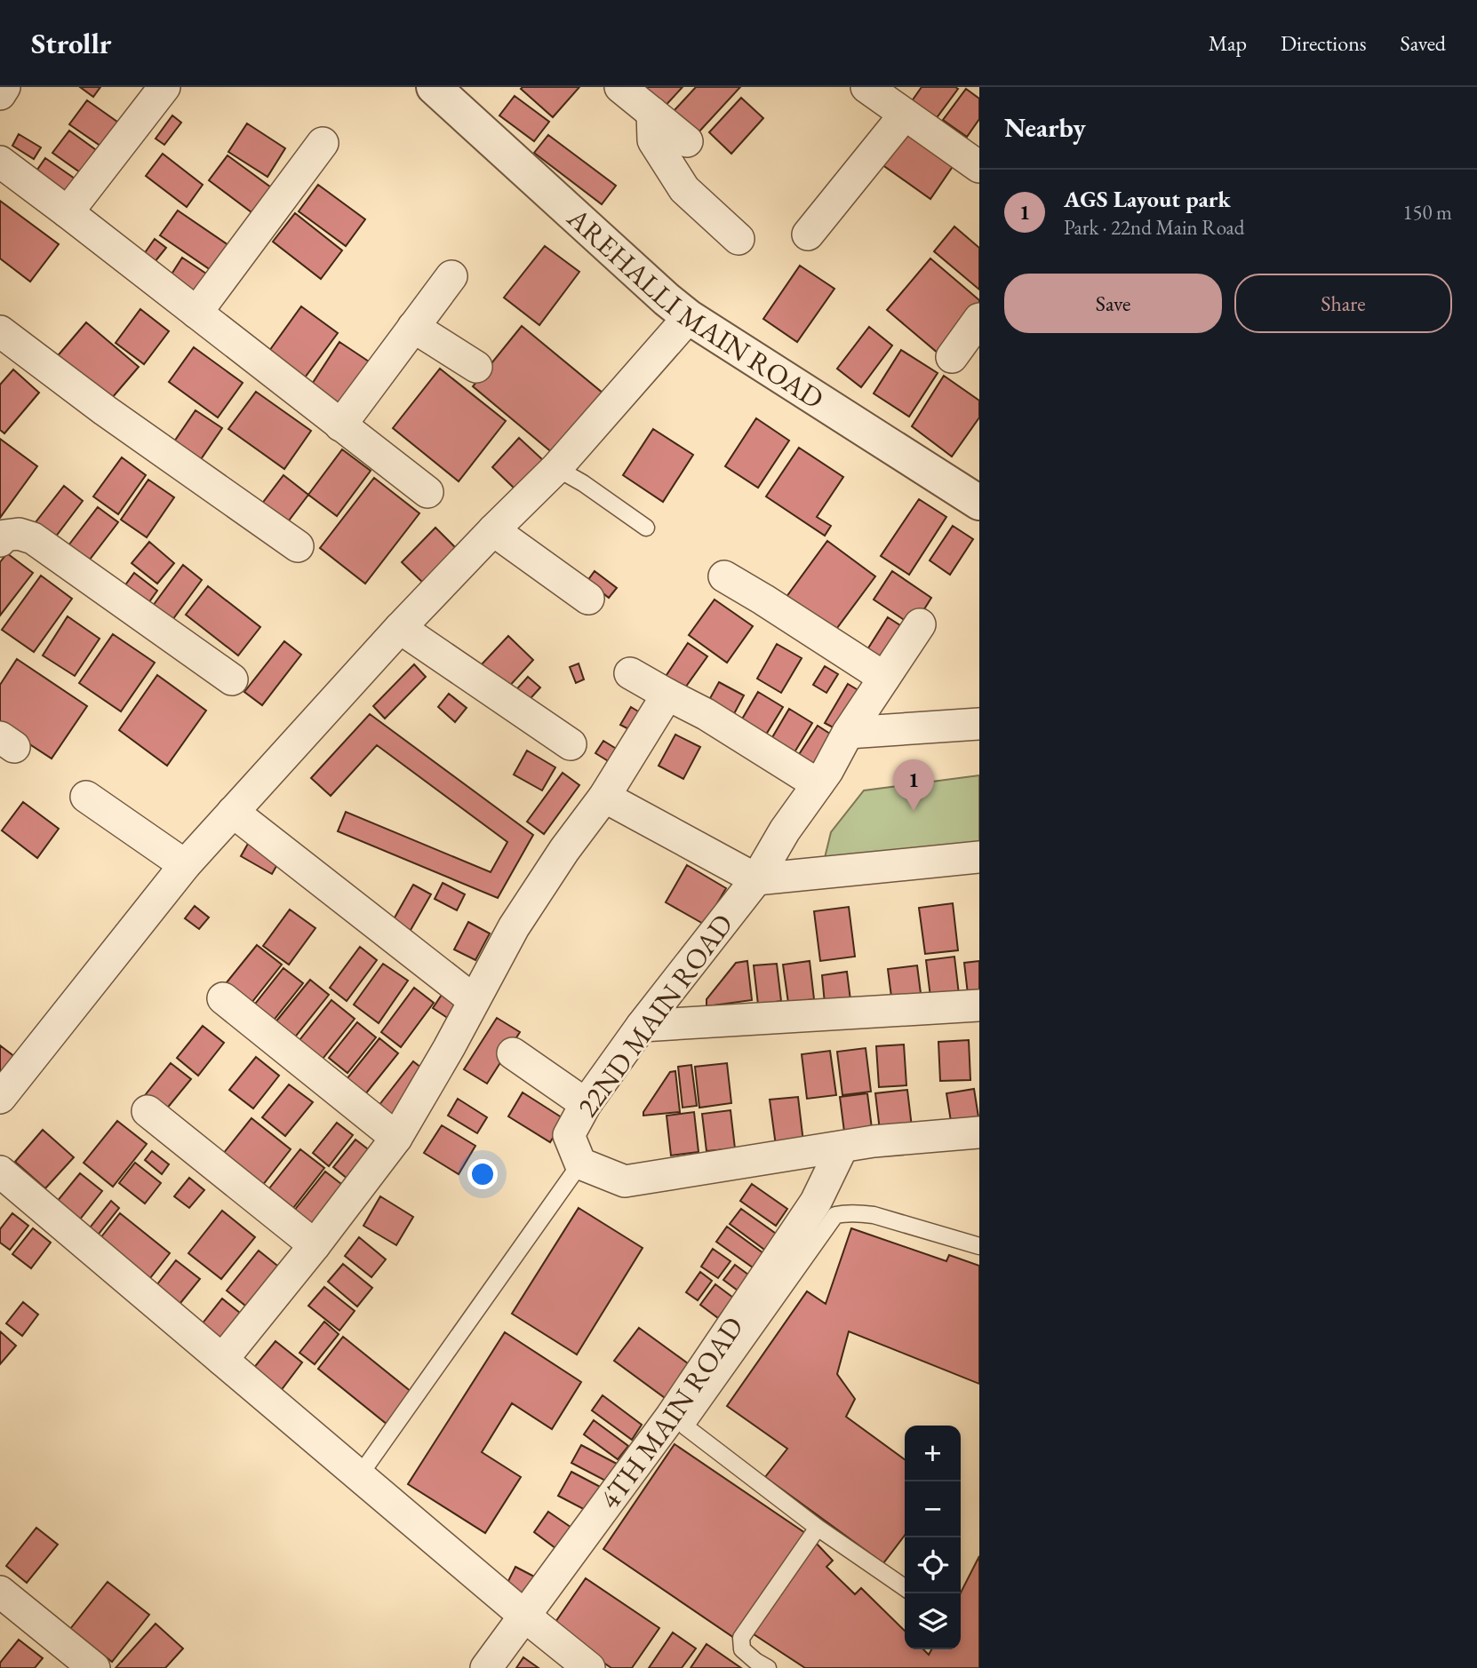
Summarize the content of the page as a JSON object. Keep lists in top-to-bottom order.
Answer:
{
  "streets": {
    "street": ["AREHALLI MAIN ROAD", "22ND MAIN ROAD", "4TH MAIN ROAD"]
  },
  "page": {
    "header": "Strollr",
    "nav": ["Map", "Directions", "Saved"],
    "heading": "Nearby",
    "list": [
      {
        "mark": "1",
        "name": "AGS Layout park",
        "note": "Park · 22nd Main Road",
        "value": "150 m"
      }
    ],
    "buttons": ["Save", "Share"],
    "pins": "1",
    "map_buttons": ["+", "−"]
  }
}
